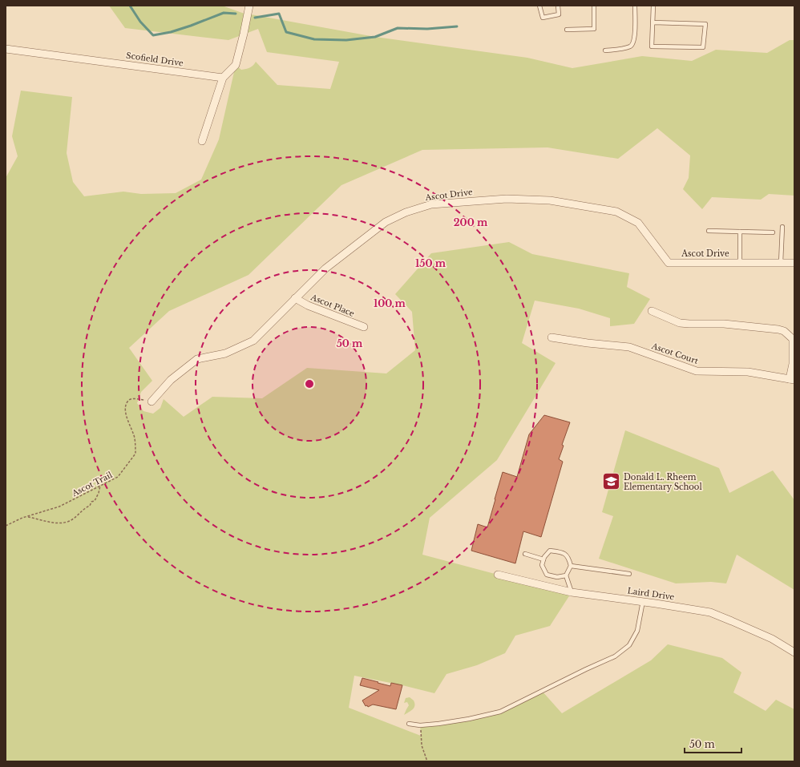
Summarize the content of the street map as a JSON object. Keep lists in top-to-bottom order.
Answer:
{
  "streets": {
    "street": [
      "Scofield Drive",
      "Ascot Drive",
      "Ascot Place",
      "Ascot Court",
      "Laird Drive"
    ],
    "path": ["Ascot Trail"]
  },
  "crossings": [
    ["Ascot Drive", "Ascot Place"],
    ["Ascot Drive", "Ascot Trail"]
  ],
  "places": {
    "school or university": ["Donald L. Rheem Elementary School"]
  },
  "scale_bar": "50 m",
  "rings": [
    "200 m",
    "150 m",
    "100 m",
    "50 m"
  ]
}
